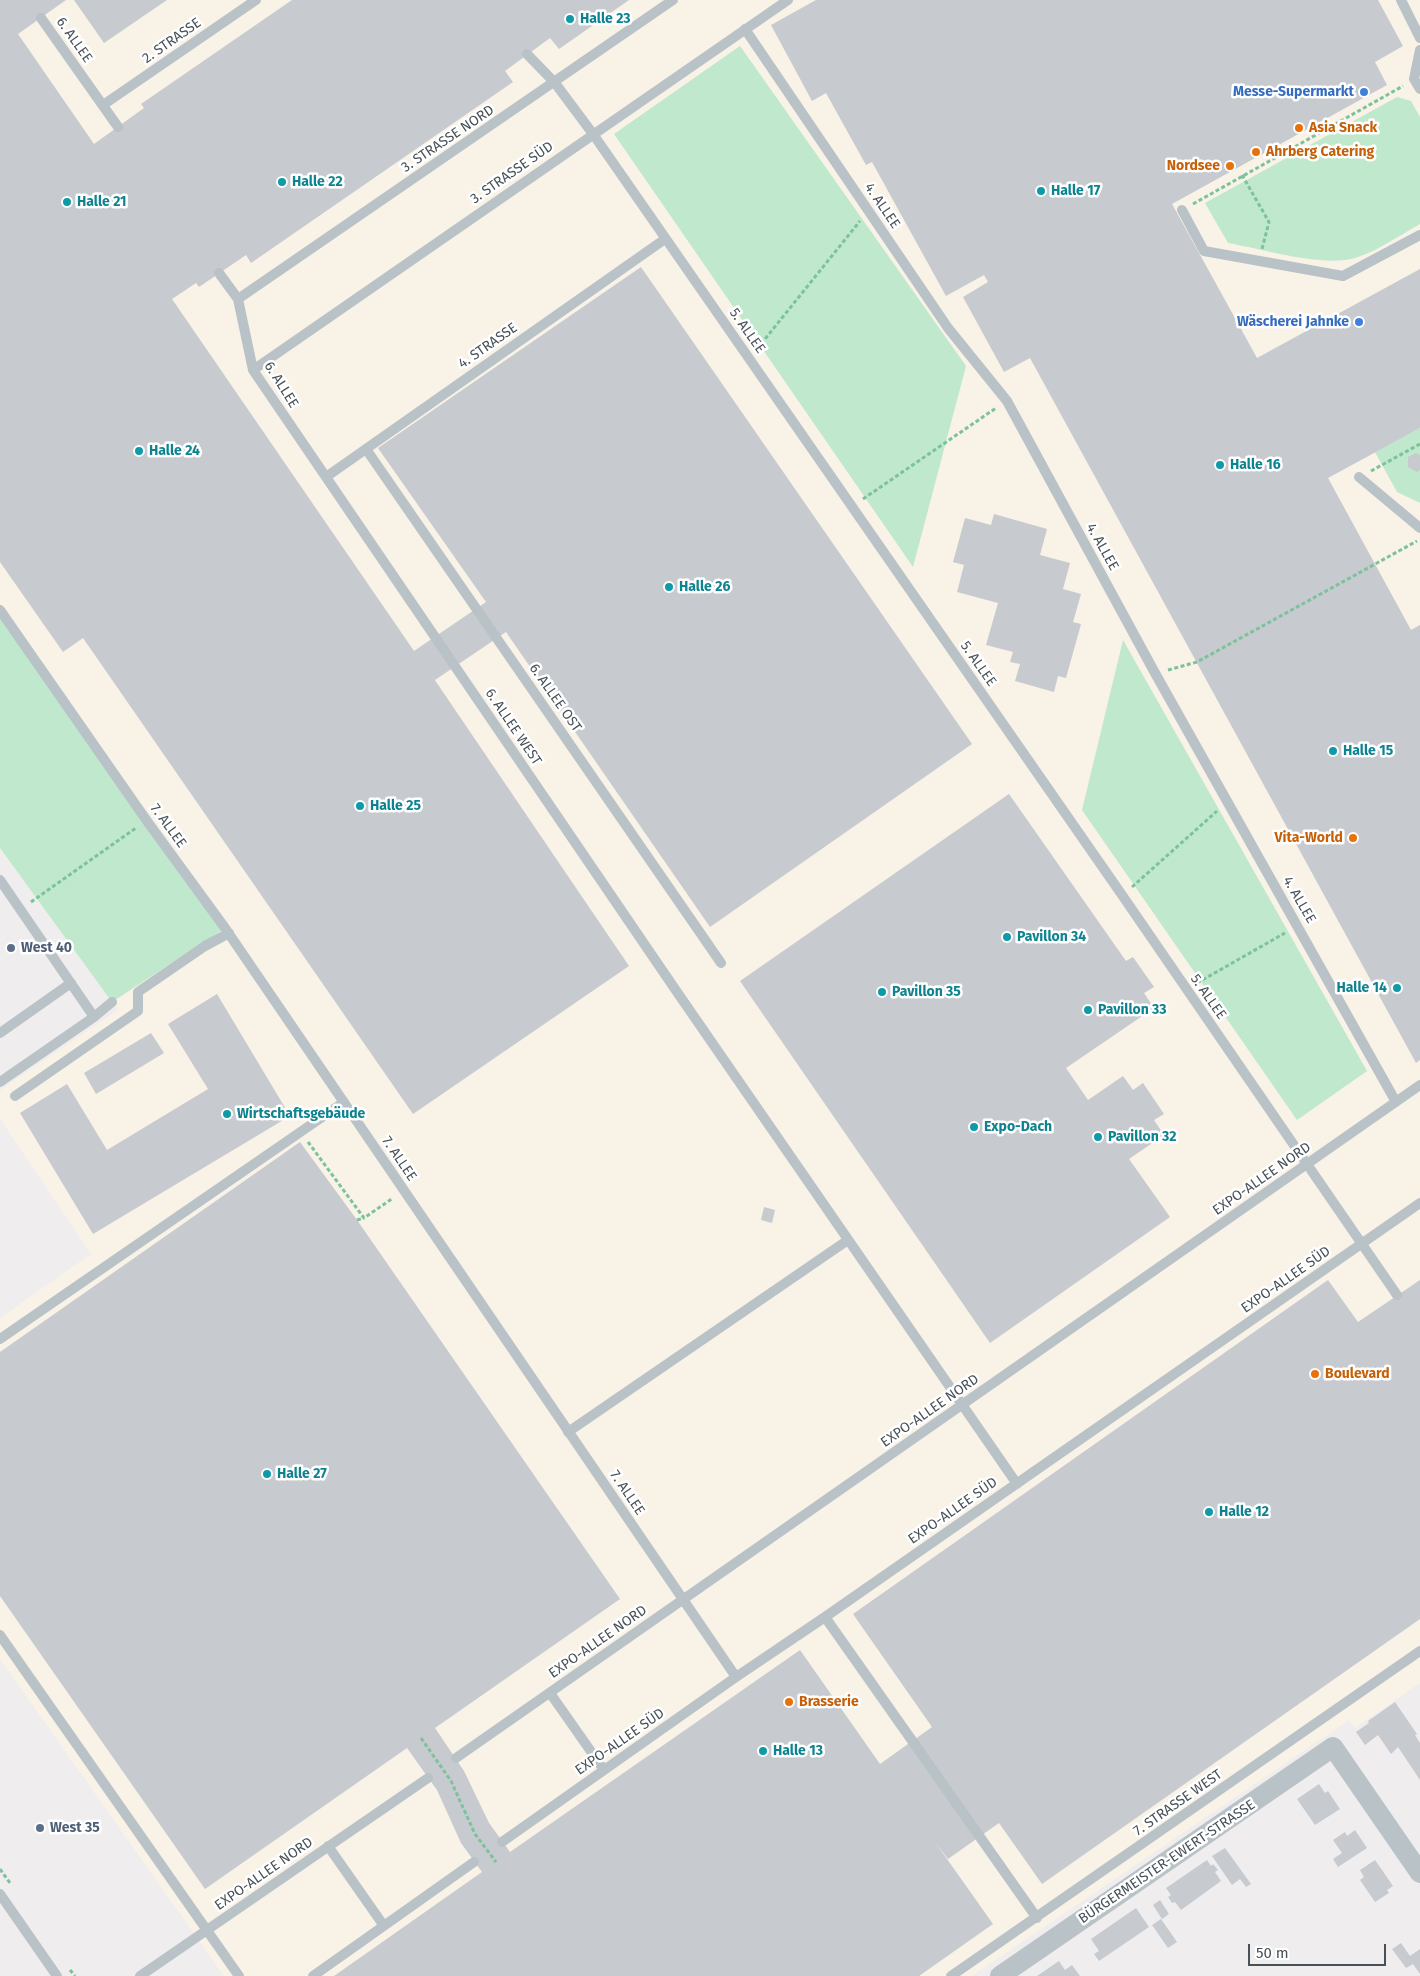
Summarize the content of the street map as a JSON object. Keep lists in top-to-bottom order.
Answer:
{
  "streets": {
    "street": ["BÜRGERMEISTER-EWERT-STRASSE"],
    "lane": [
      "6. ALLEE",
      "2. STRASSE",
      "3. STRASSE NORD",
      "3. STRASSE SÜD",
      "4. ALLEE",
      "5. ALLEE",
      "4. STRASSE",
      "6. ALLEE OST",
      "6. ALLEE WEST",
      "7. ALLEE",
      "EXPO-ALLEE NORD",
      "EXPO-ALLEE SÜD",
      "7. STRASSE WEST"
    ]
  },
  "crossings": [
    ["6. ALLEE", "2. STRASSE"],
    ["6. ALLEE", "3. STRASSE NORD"],
    ["6. ALLEE", "3. STRASSE SÜD"],
    ["6. ALLEE", "4. STRASSE"],
    ["6. ALLEE", "6. ALLEE WEST"],
    ["3. STRASSE NORD", "5. ALLEE"],
    ["3. STRASSE SÜD", "4. ALLEE"],
    ["3. STRASSE SÜD", "5. ALLEE"],
    ["4. ALLEE", "EXPO-ALLEE NORD"],
    ["5. ALLEE", "4. STRASSE"],
    ["5. ALLEE", "EXPO-ALLEE NORD"],
    ["5. ALLEE", "EXPO-ALLEE SÜD"],
    ["4. STRASSE", "6. ALLEE OST"],
    ["4. STRASSE", "6. ALLEE WEST"],
    ["6. ALLEE WEST", "EXPO-ALLEE NORD"],
    ["6. ALLEE WEST", "EXPO-ALLEE SÜD"],
    ["7. ALLEE", "EXPO-ALLEE NORD"],
    ["7. ALLEE", "EXPO-ALLEE SÜD"]
  ],
  "places": [
    "Halle 23",
    "Messe-Supermarkt",
    "Asia Snack",
    "Ahrberg Catering",
    "Nordsee",
    "Halle 22",
    "Halle 17",
    "Halle 21",
    "Wäscherei Jahnke",
    "Halle 24",
    "Halle 16",
    "Halle 26",
    "Halle 15",
    "Halle 25",
    "Vita-World",
    "Pavillon 34",
    "West 40",
    "Halle 14",
    "Pavillon 35",
    "Pavillon 33",
    "Wirtschaftsgebäude",
    "Expo-Dach",
    "Pavillon 32",
    "Boulevard",
    "Halle 27",
    "Halle 12",
    "Brasserie",
    "Halle 13",
    "West 35"
  ],
  "scale_bar": "50 m"
}
